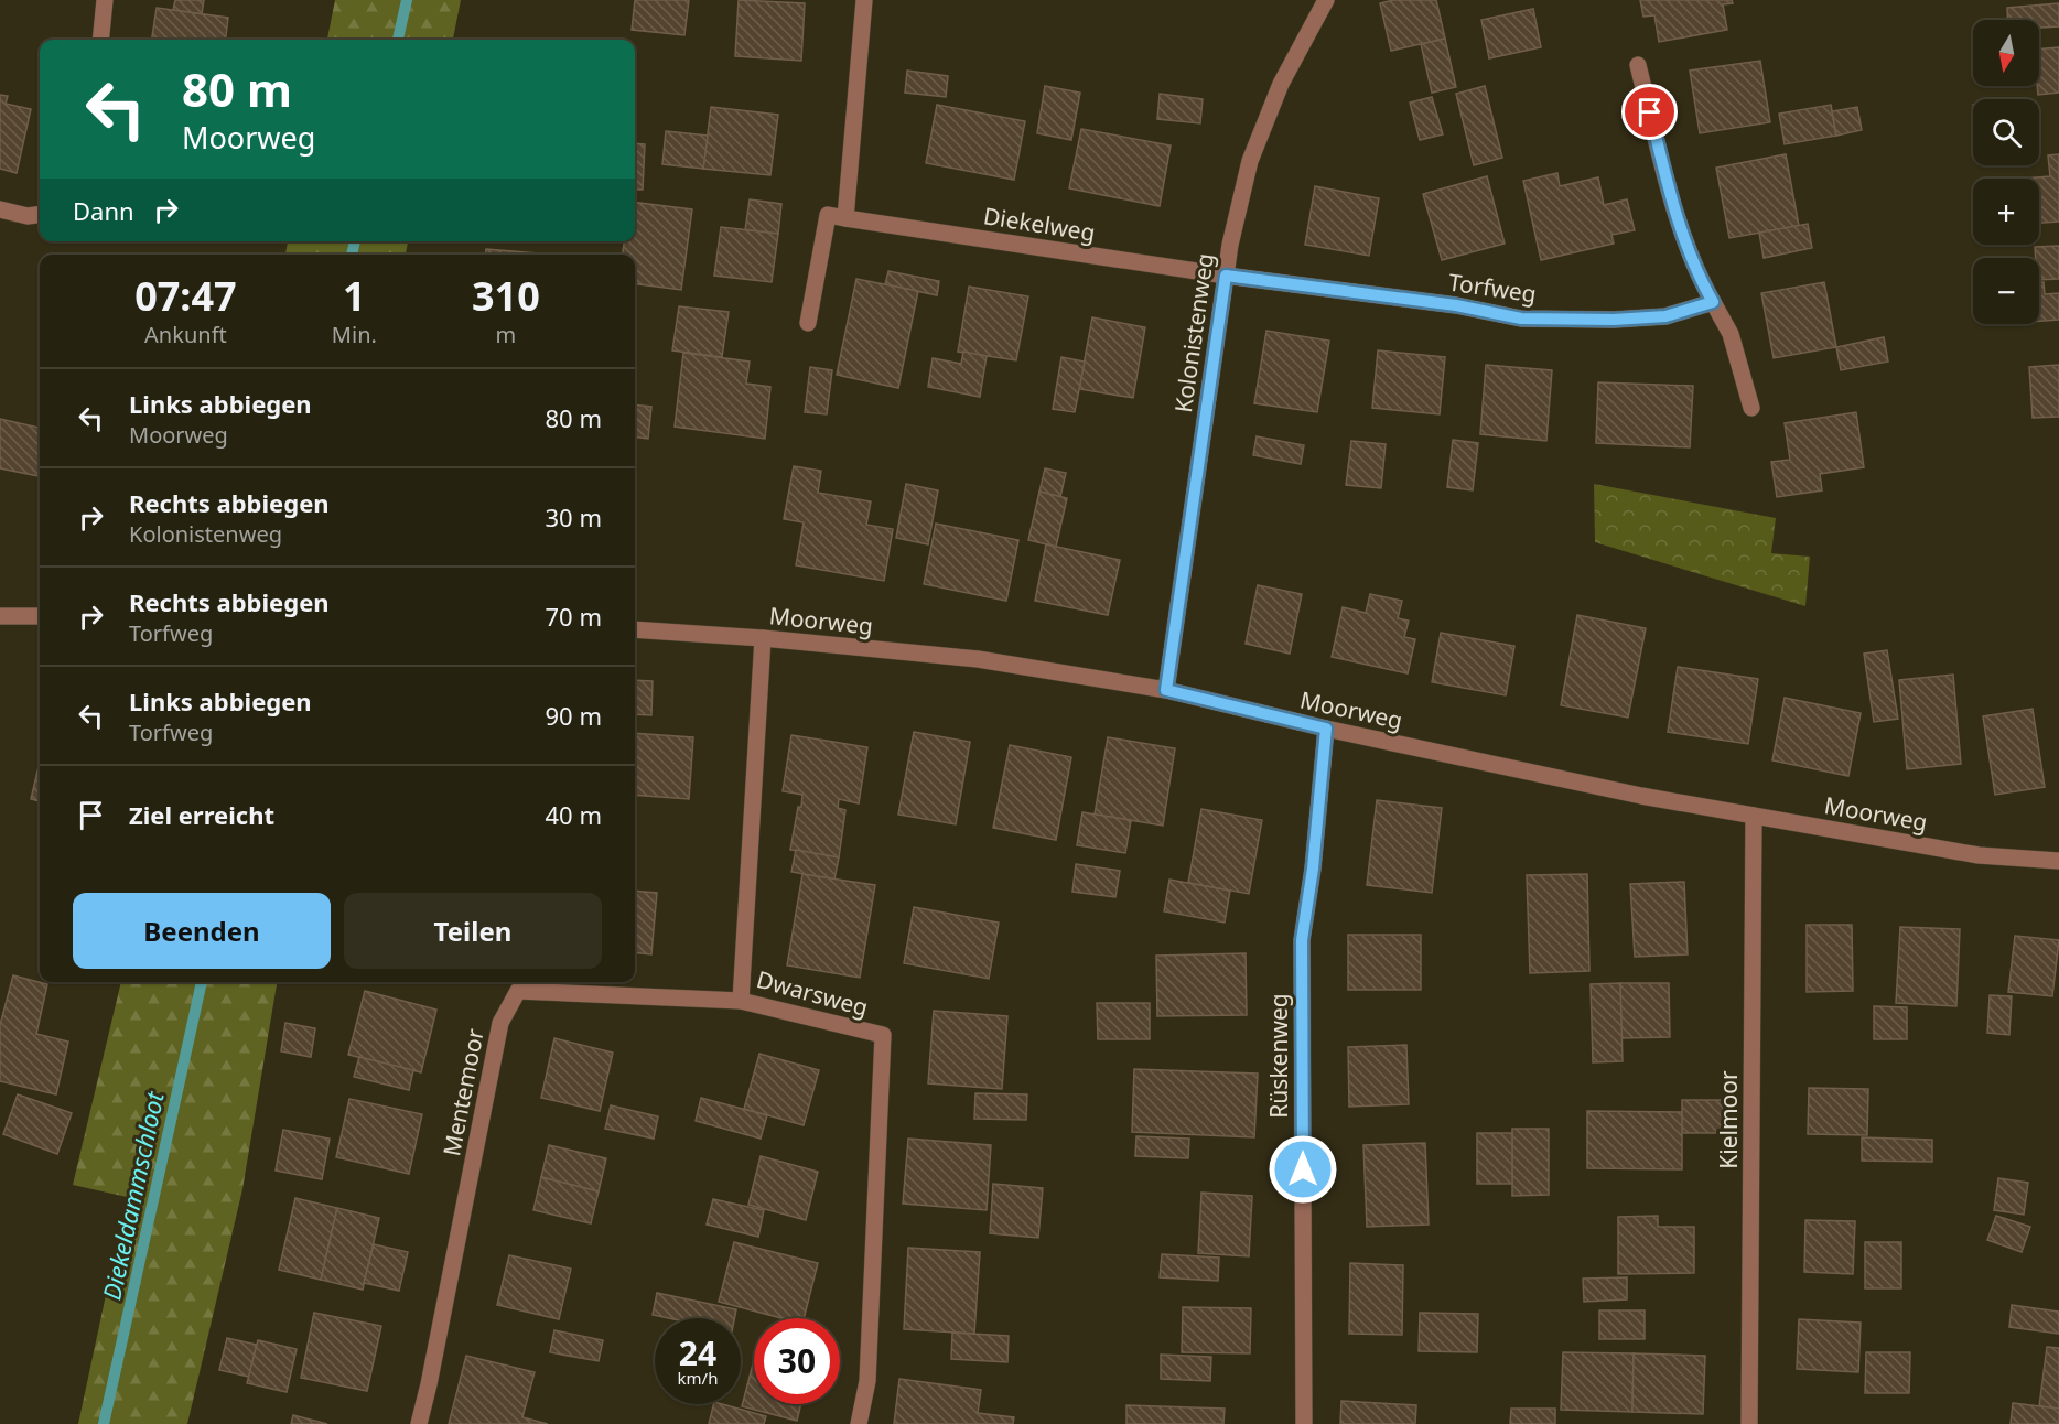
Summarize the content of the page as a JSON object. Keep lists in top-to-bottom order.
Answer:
{
  "streets": {
    "street": [
      "Diekelweg",
      "Torfweg",
      "Kolonistenweg",
      "Moorweg",
      "Dwarsweg",
      "Rüskenweg",
      "Mentemoor",
      "Kielmoor"
    ]
  },
  "crossings": [
    ["Diekelweg", "Torfweg"],
    ["Diekelweg", "Kolonistenweg"],
    ["Torfweg", "Kolonistenweg"],
    ["Kolonistenweg", "Moorweg"],
    ["Moorweg", "Dwarsweg"],
    ["Moorweg", "Rüskenweg"],
    ["Moorweg", "Kielmoor"],
    ["Dwarsweg", "Mentemoor"]
  ],
  "water": ["Diekeldammschloot"],
  "north": "bottom",
  "page": {
    "map_buttons": ["+", "−"],
    "turn": ["80 m", "Moorweg"],
    "then": "Dann",
    "eta": [
      "07:47",
      "Ankunft",
      "1",
      "Min.",
      "310",
      "m"
    ],
    "list": [
      {
        "name": "Links abbiegen",
        "note": "Moorweg",
        "value": "80 m"
      },
      {
        "name": "Rechts abbiegen",
        "note": "Kolonistenweg",
        "value": "30 m"
      },
      {
        "name": "Rechts abbiegen",
        "note": "Torfweg",
        "value": "70 m"
      },
      {
        "name": "Links abbiegen",
        "note": "Torfweg",
        "value": "90 m"
      },
      {
        "name": "Ziel erreicht",
        "value": "40 m"
      }
    ],
    "buttons": ["Beenden", "Teilen"],
    "speed": "24 km/h",
    "limit": "30"
  }
}
